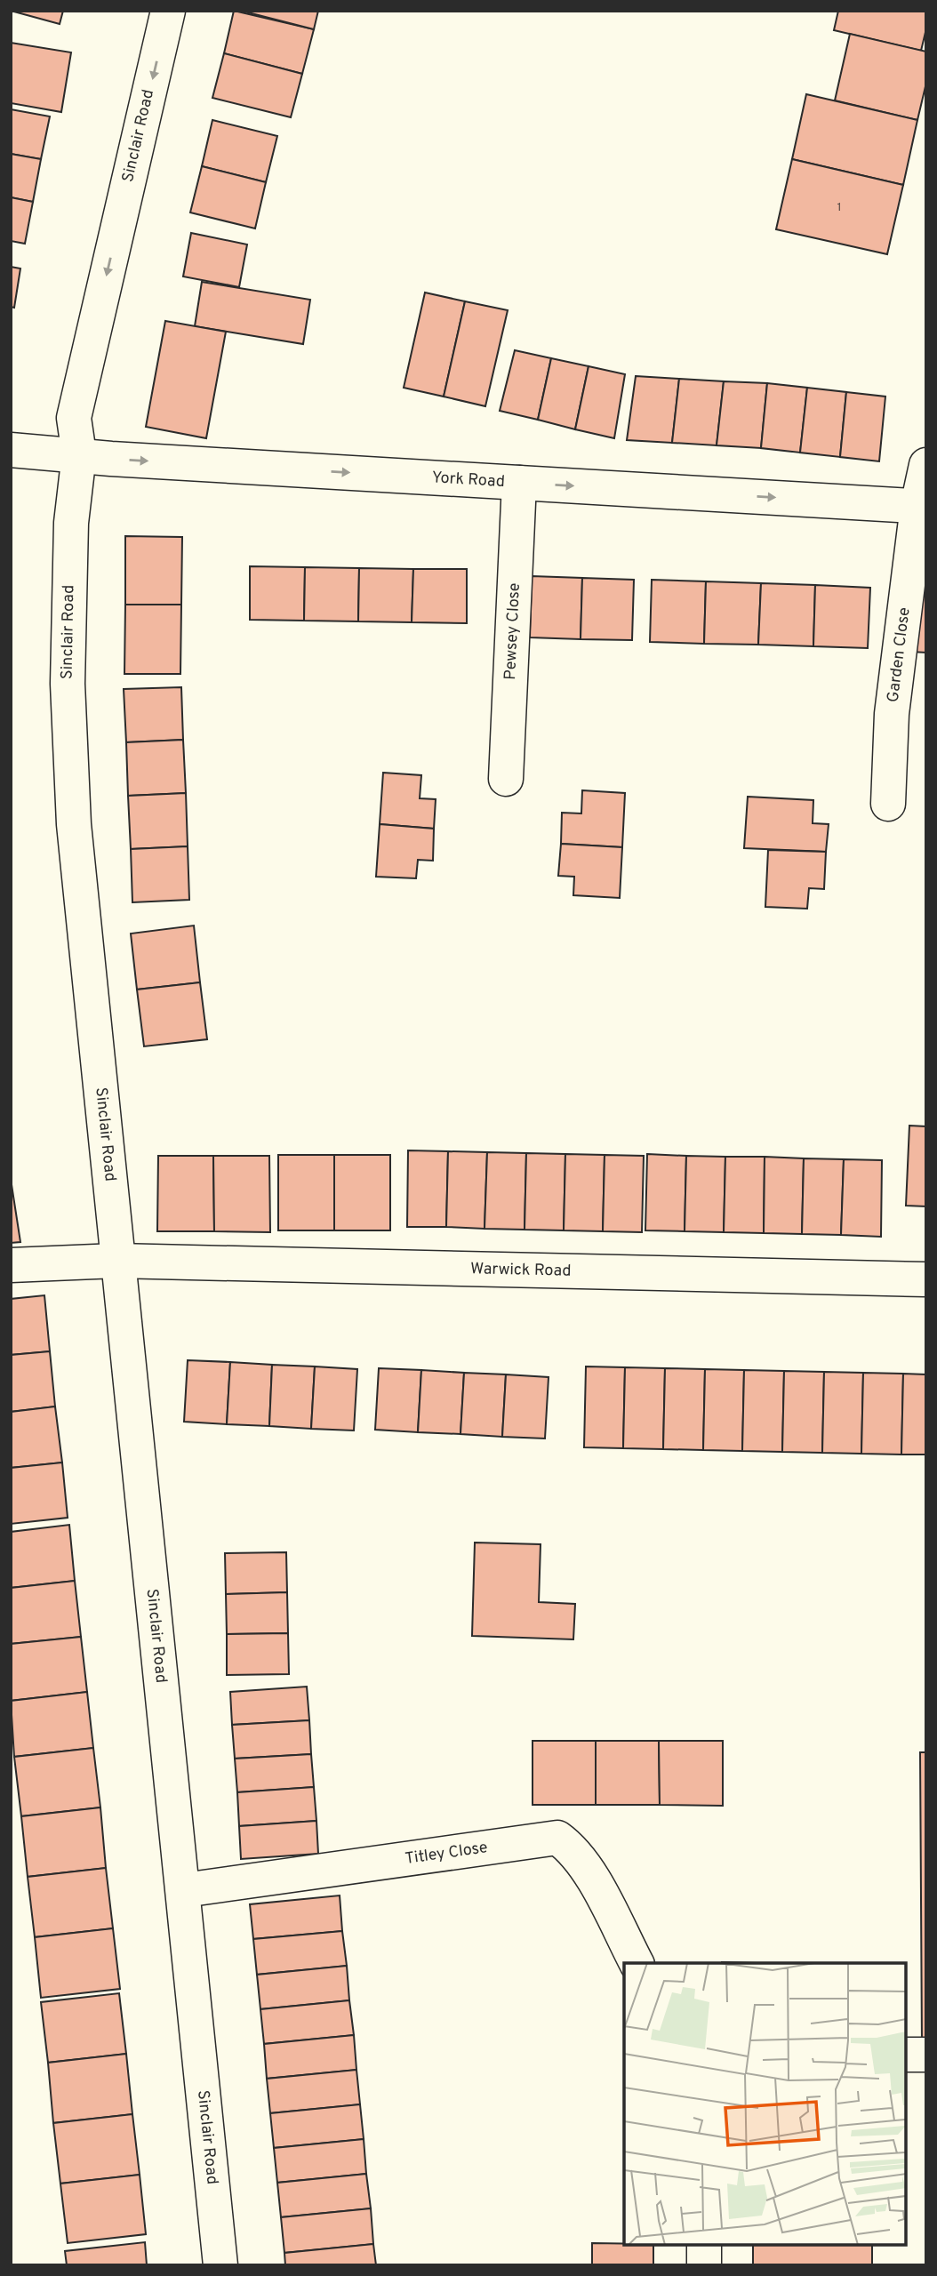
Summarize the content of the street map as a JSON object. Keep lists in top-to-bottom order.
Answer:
{
  "streets": {
    "street": [
      "Sinclair Road",
      "York Road",
      "Pewsey Close",
      "Garden Close",
      "Warwick Road",
      "Titley Close"
    ]
  },
  "crossings": [
    ["Sinclair Road", "York Road"],
    ["Sinclair Road", "Warwick Road"],
    ["Sinclair Road", "Titley Close"],
    ["York Road", "Pewsey Close"],
    ["York Road", "Garden Close"]
  ],
  "one_way": ["York Road"],
  "house_numbers": ["1"]
}
